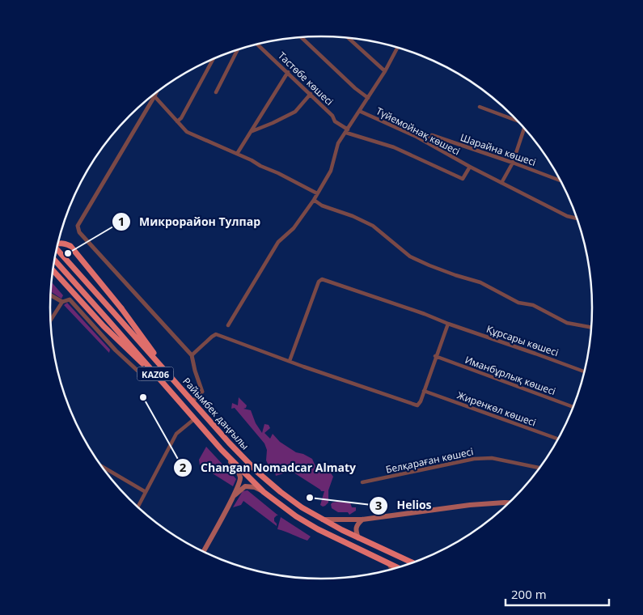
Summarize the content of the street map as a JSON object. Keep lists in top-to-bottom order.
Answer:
{
  "streets": {
    "highway": ["KАZ06", "Райымбек даңғылы"],
    "street": [
      "Тастөбе көшесі",
      "Түйемойнақ көшесі",
      "Шарайна көшесі",
      "Құрсары көшесі",
      "Иманбұрлық көшесі",
      "Жиренкөл көшесі",
      "Белқараған көшесі"
    ]
  },
  "crossings": [
    ["Түйемойнақ көшесі", "Шарайна көшесі"]
  ],
  "places": ["Микрорайон Тулпар", "Changan Nomadcar Almaty", "Helios"],
  "scale_bar": "200 m"
}
